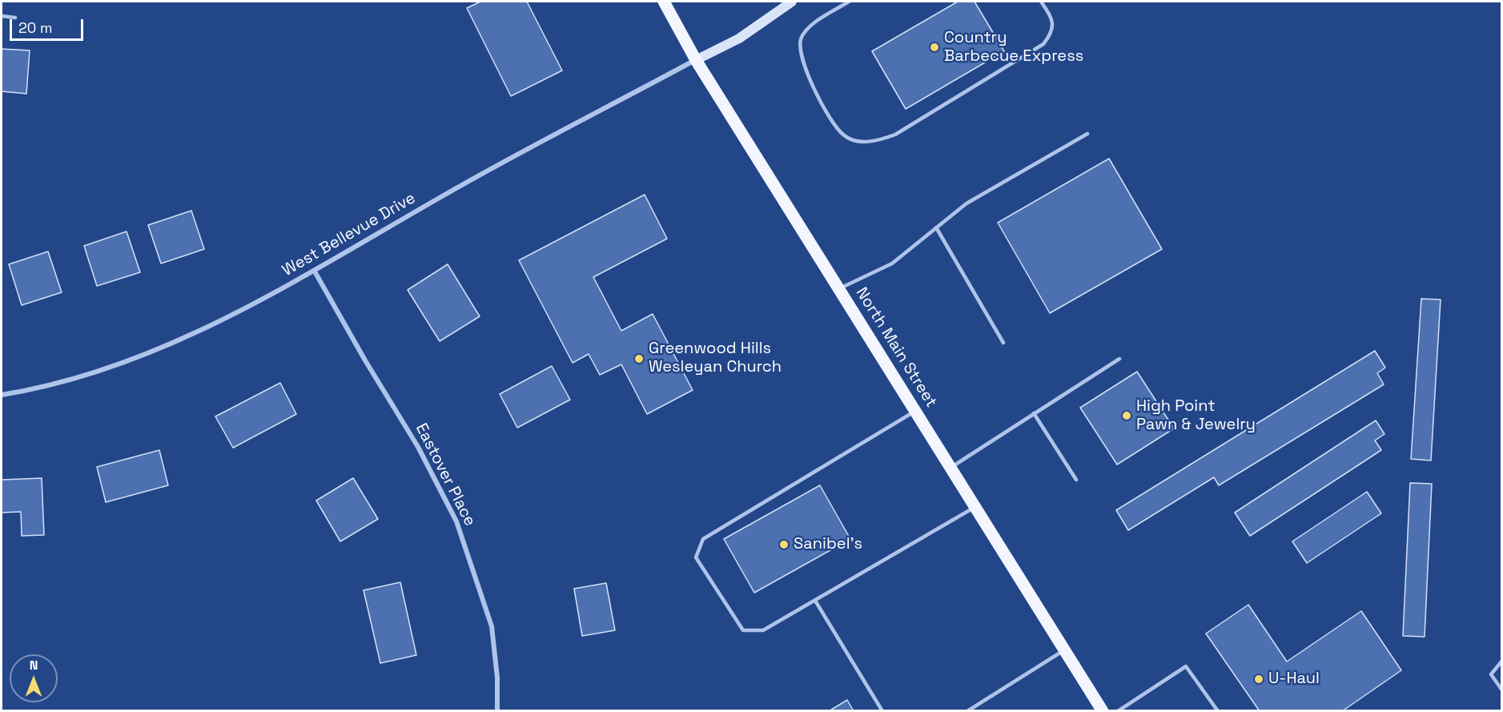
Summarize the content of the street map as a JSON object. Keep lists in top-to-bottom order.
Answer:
{
  "streets": {
    "main road": ["North Main Street"],
    "street": ["West Bellevue Drive", "Eastover Place"]
  },
  "crossings": [
    ["West Bellevue Drive", "North Main Street"],
    ["West Bellevue Drive", "Eastover Place"]
  ],
  "places": [
    "Country Barbecue Express",
    "Greenwood Hills Wesleyan Church",
    "High Point Pawn & Jewelry",
    "Sanibel's",
    "U-Haul"
  ],
  "scale_bar": "20 m",
  "north": "top"
}
